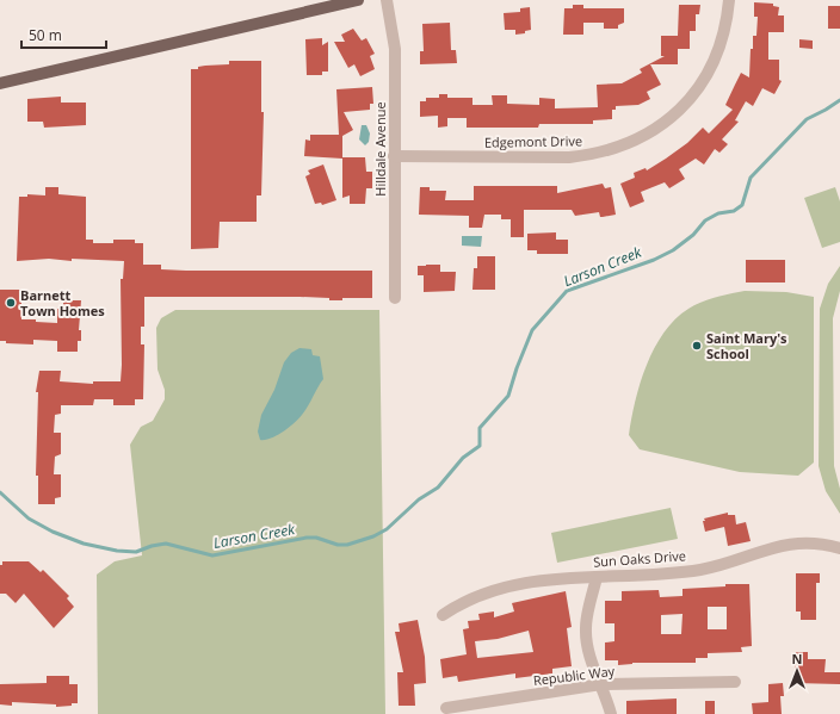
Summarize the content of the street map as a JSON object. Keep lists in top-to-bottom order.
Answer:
{
  "streets": {
    "street": [
      "Edgemont Drive",
      "Hilldale Avenue",
      "Sun Oaks Drive",
      "Republic Way"
    ]
  },
  "crossings": [
    ["Edgemont Drive", "Hilldale Avenue"]
  ],
  "water": ["Larson Creek"],
  "places": ["Barnett Town Homes", "Saint Mary's School"],
  "scale_bar": "50 m",
  "north": "top"
}
